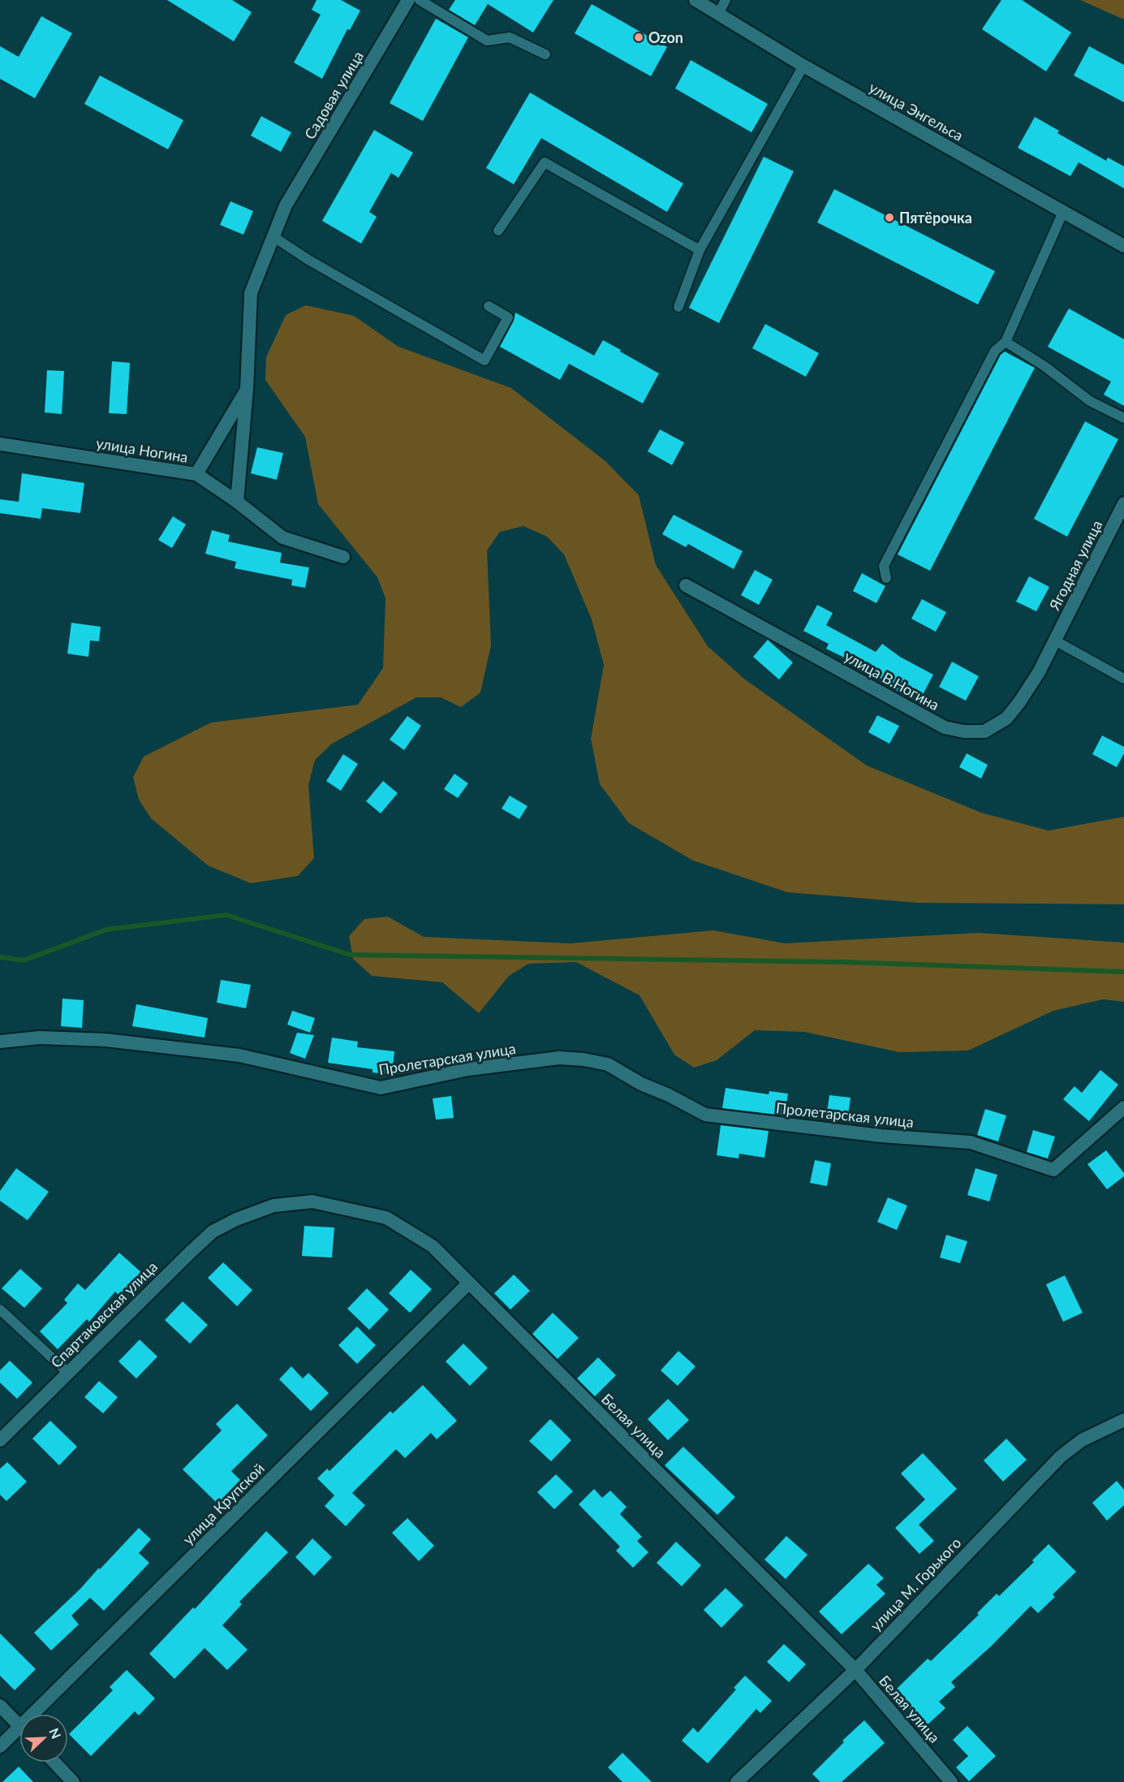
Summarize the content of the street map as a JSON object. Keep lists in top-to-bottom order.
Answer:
{
  "streets": {
    "street": [
      "Садовая улица",
      "улица Энгельса",
      "улица Ногина",
      "Ягодная улица",
      "улица В.Ногина",
      "Пролетарская улица",
      "Спартаковская улица",
      "Белая улица",
      "улица Крупской",
      "улица М. Горького"
    ]
  },
  "crossings": [
    ["Садовая улица", "улица Ногина"],
    ["Ягодная улица", "улица В.Ногина"],
    ["Спартаковская улица", "Белая улица"],
    ["Белая улица", "улица Крупской"],
    ["Белая улица", "улица М. Горького"]
  ],
  "places": ["Ozon", "Пятёрочка"],
  "north": "top right"
}
